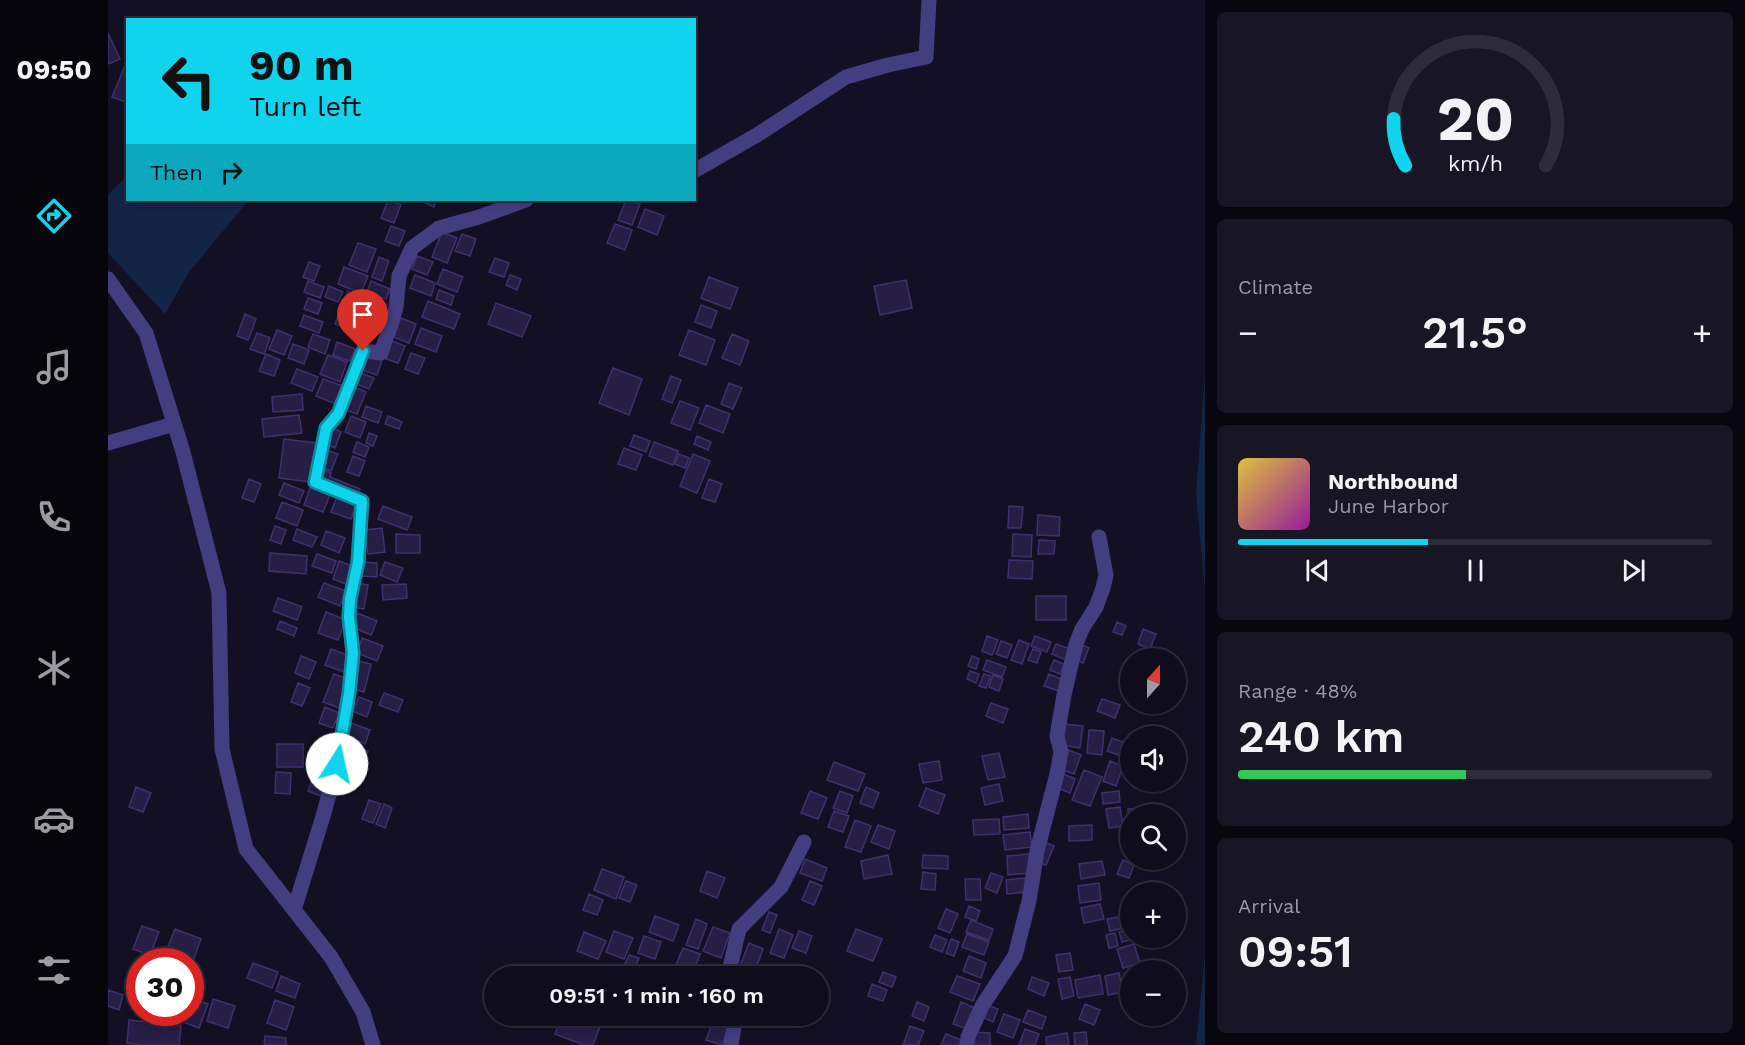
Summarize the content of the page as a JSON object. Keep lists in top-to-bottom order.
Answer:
{
  "north": "top",
  "page": {
    "tabs": "09:50",
    "turn": ["90 m", "Turn left"],
    "then": "Then",
    "tile": [
      "Climate",
      ["Range · 48%", "240 km"],
      ["Arrival", "09:51"]
    ],
    "heat": ["−", "21.5°", "+"],
    "song": ["Northbound", "June Harbor"],
    "map_buttons": ["+", "−"],
    "limit": "30",
    "trip": "09:51 · 1 min · 160 m",
    "gauge": ["20", "km/h"]
  }
}
